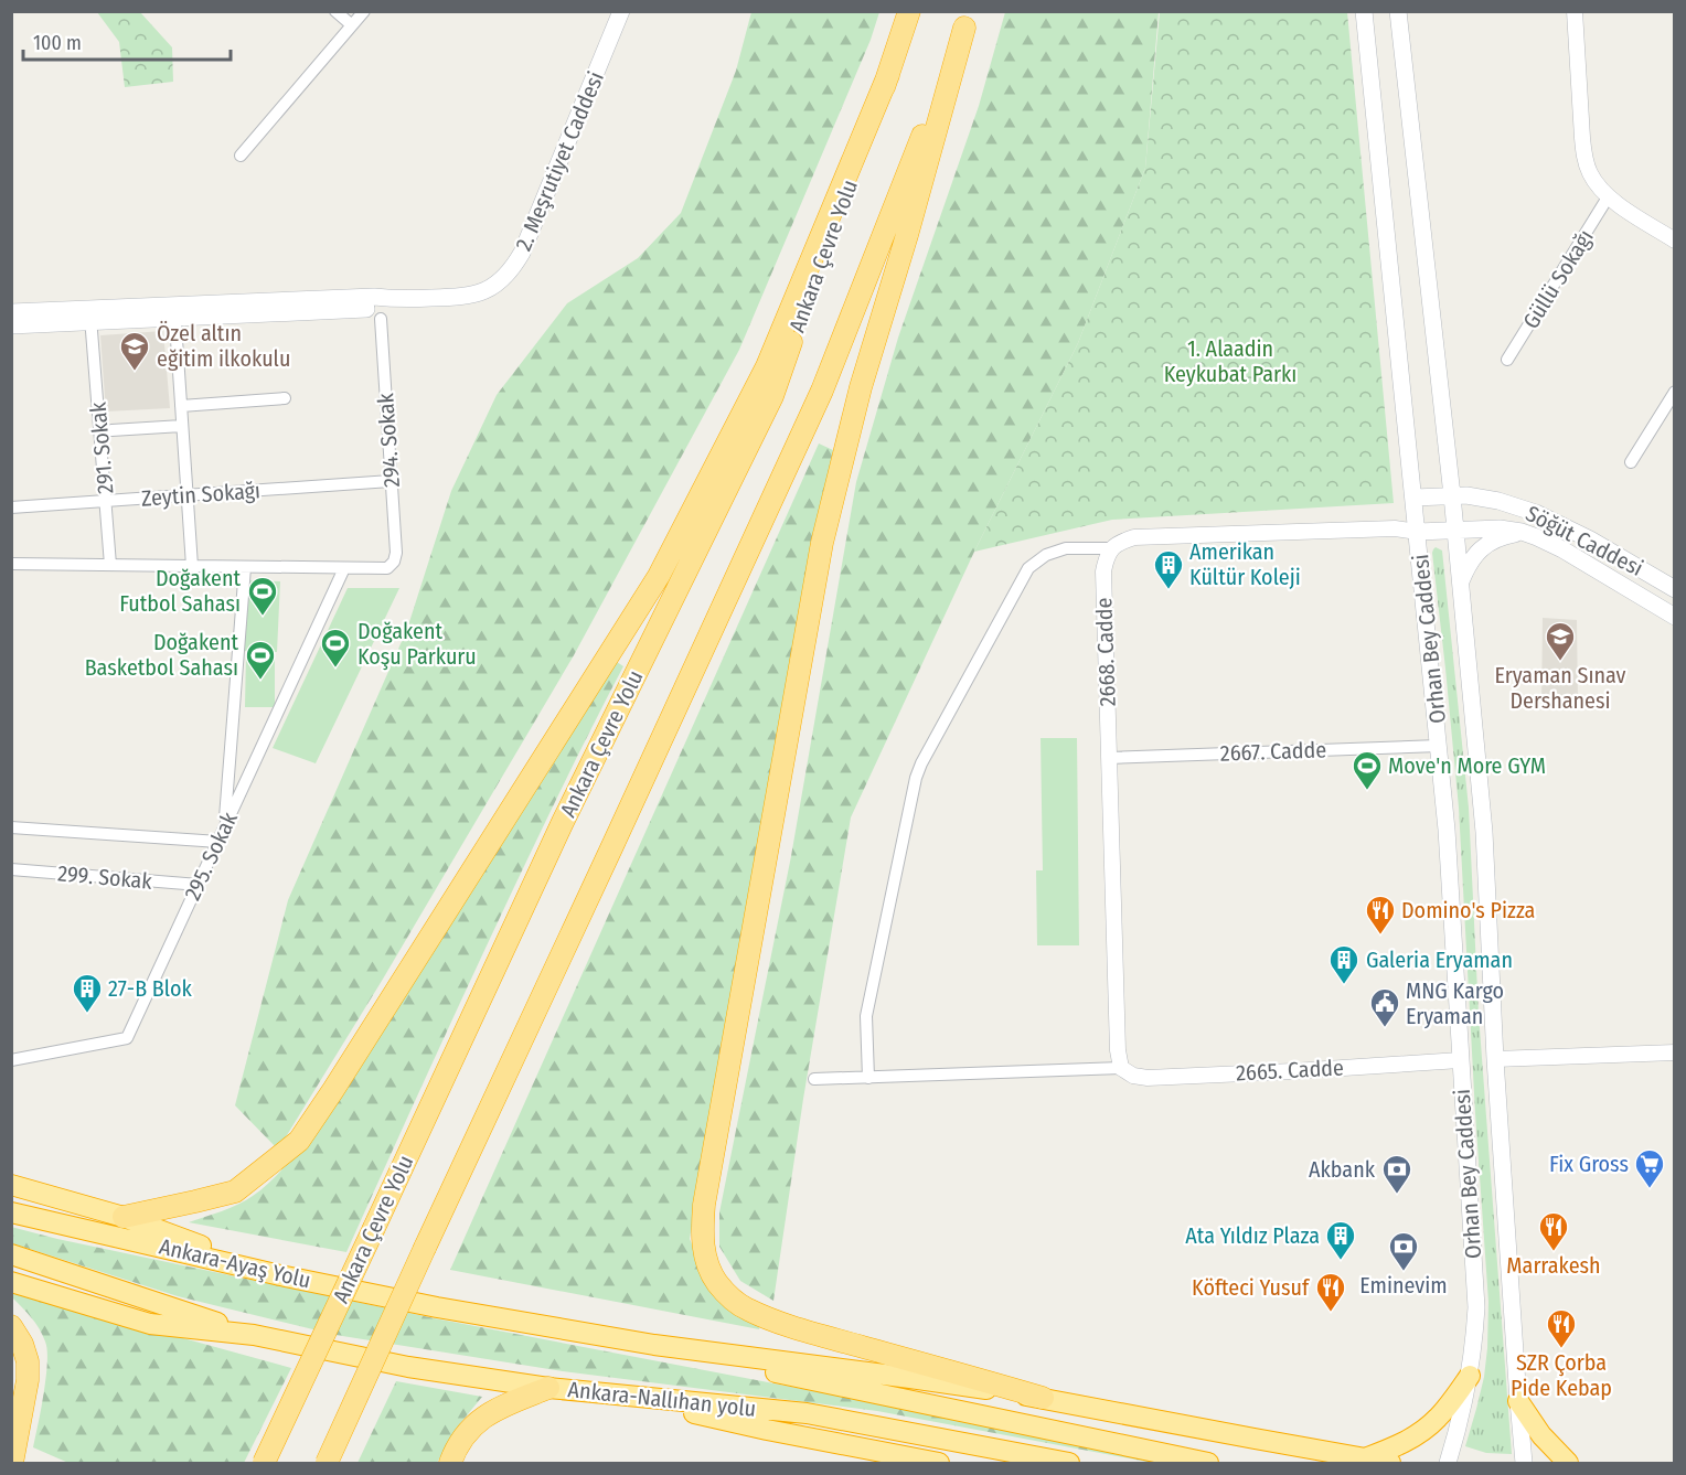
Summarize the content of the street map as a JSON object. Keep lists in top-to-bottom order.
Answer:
{
  "streets": {
    "highway": ["Ankara Çevre Yolu", "Ankara-Ayaş Yolu", "Ankara-Nallıhan yolu"],
    "main road": ["2. Meşrutiyet Caddesi", "Söğüt Caddesi", "Orhan Bey Caddesi"],
    "street": [
      "Güllü Sokağı",
      "294. Sokak",
      "291. Sokak",
      "Zeytin Sokağı",
      "2668. Cadde",
      "2667. Cadde",
      "295. Sokak",
      "299. Sokak",
      "2665. Cadde"
    ]
  },
  "crossings": [
    ["294. Sokak", "Zeytin Sokağı"],
    ["294. Sokak", "295. Sokak"],
    ["291. Sokak", "Zeytin Sokağı"],
    ["Söğüt Caddesi", "Orhan Bey Caddesi"],
    ["Orhan Bey Caddesi", "2667. Cadde"],
    ["Orhan Bey Caddesi", "2665. Cadde"],
    ["2668. Cadde", "2667. Cadde"],
    ["2668. Cadde", "2665. Cadde"],
    ["295. Sokak", "299. Sokak"],
    ["Ankara-Ayaş Yolu", "Ankara-Nallıhan yolu"]
  ],
  "parks": ["1. Alaadin Keykubat Parkı"],
  "places": {
    "school or university": ["Özel altın eğitim ilkokulu", "Eryaman Sınav Dershanesi"],
    "building": [
      "Amerikan Kültür Koleji",
      "Galeria Eryaman",
      "27-B Blok",
      "Ata Yıldız Plaza"
    ],
    "sports": [
      "Doğakent Futbol Sahası",
      "Doğakent Koşu Parkuru",
      "Doğakent Basketbol Sahası",
      "Move'n More GYM"
    ],
    "restaurant": [
      "Domino's Pizza",
      "Marrakesh",
      "Köfteci Yusuf",
      "SZR Çorba Pide Kebap"
    ],
    "public building": ["MNG Kargo Eryaman"],
    "supermarket": ["Fix Gross"],
    "bank": ["Akbank", "Eminevim"]
  },
  "scale_bar": "100 m"
}
